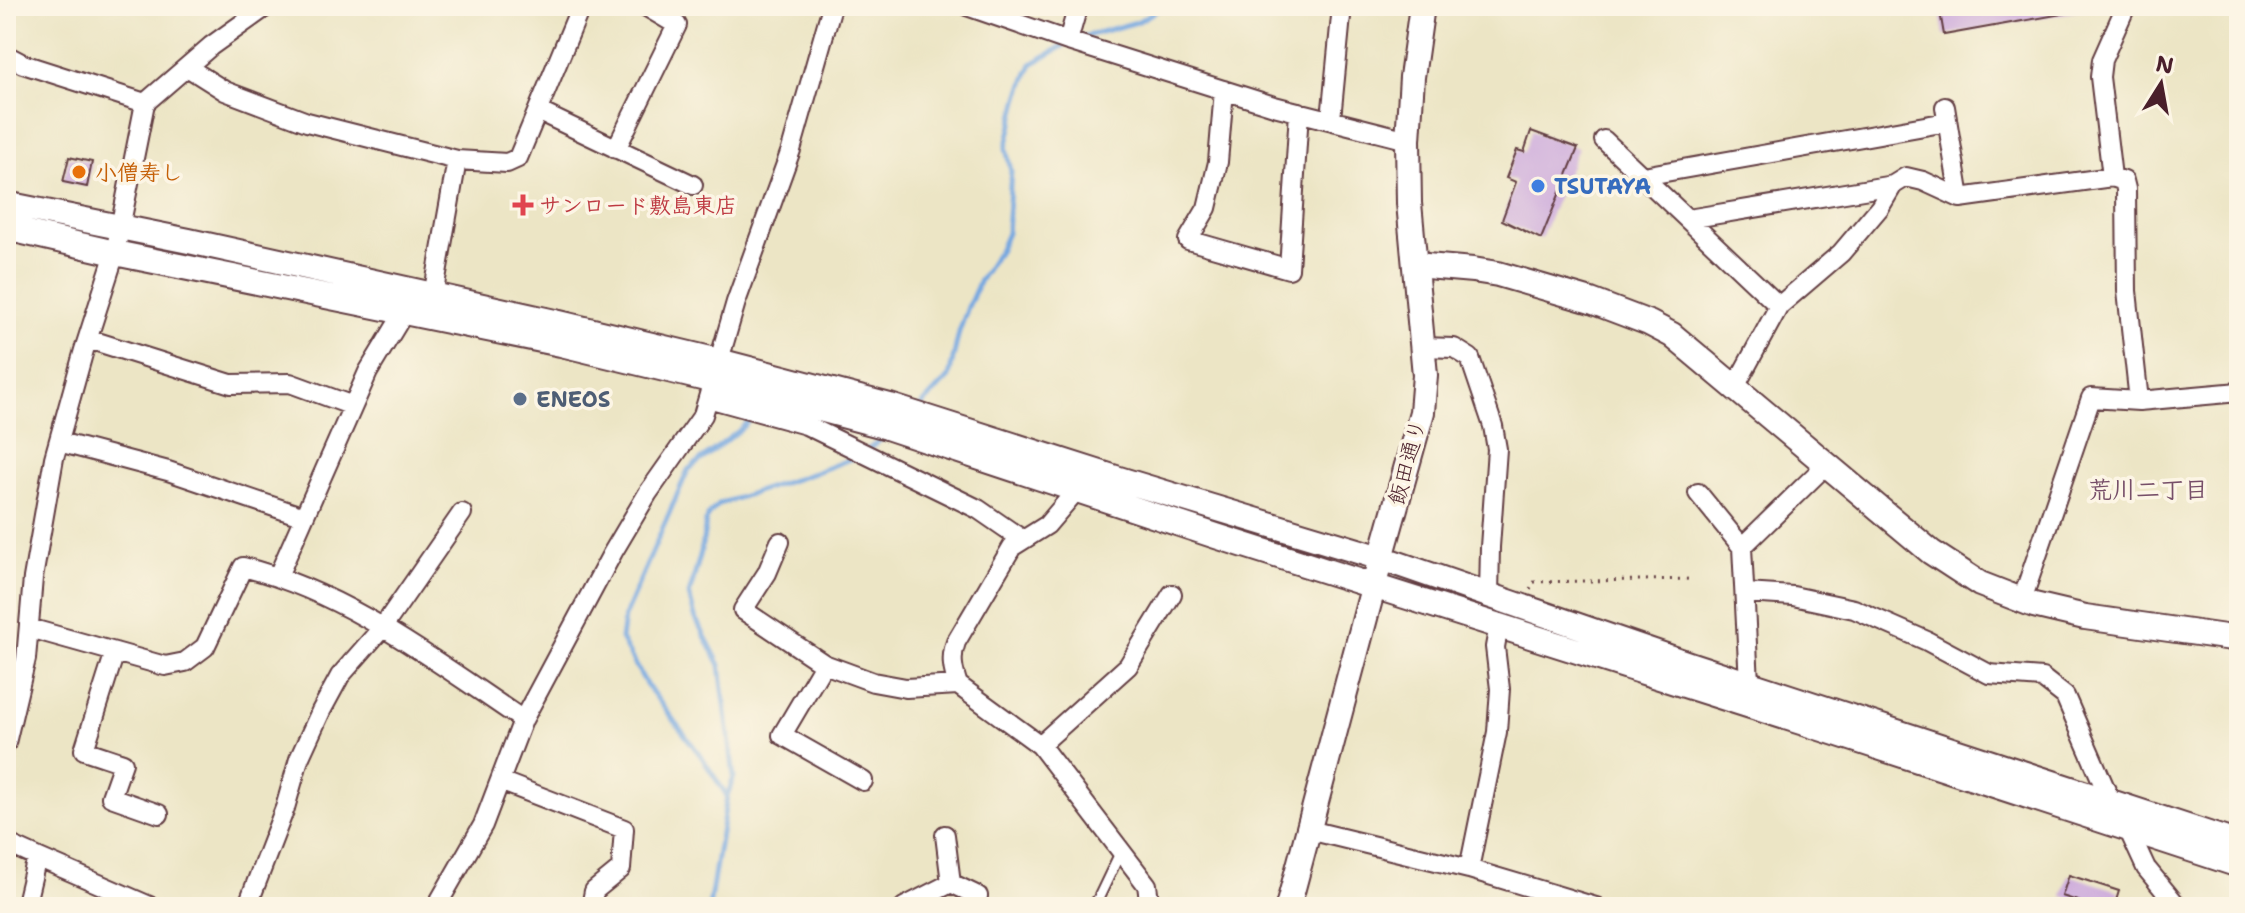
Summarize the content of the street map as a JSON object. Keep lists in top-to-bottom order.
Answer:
{
  "streets": {
    "street": ["飯田通り"]
  },
  "districts": ["荒川二丁目"],
  "places": {
    "other": ["小僧寿し", "TSUTAYA", "ENEOS"],
    "health": ["サンロード敷島東店"]
  },
  "north": "top"
}
